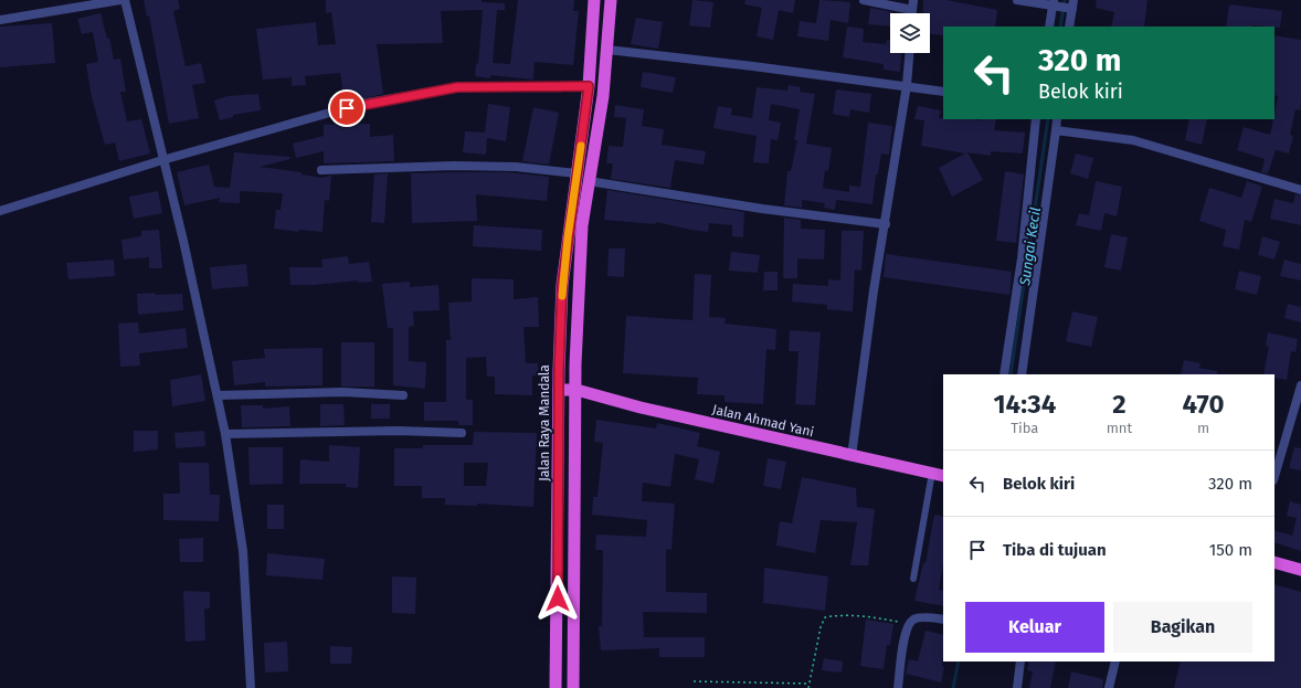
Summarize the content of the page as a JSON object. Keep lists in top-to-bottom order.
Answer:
{
  "streets": {
    "highway": ["Jalan Ahmad Yani", "Jalan Raya Mandala"]
  },
  "crossings": [
    ["Jalan Ahmad Yani", "Jalan Raya Mandala"]
  ],
  "water": ["Sungai Kecil"],
  "page": {
    "turn": ["320 m", "Belok kiri"],
    "eta": [
      "14:34",
      "Tiba",
      "2",
      "mnt",
      "470",
      "m"
    ],
    "list": [
      {
        "name": "Belok kiri",
        "value": "320 m"
      },
      {
        "name": "Tiba di tujuan",
        "value": "150 m"
      }
    ],
    "buttons": ["Keluar", "Bagikan"]
  }
}
